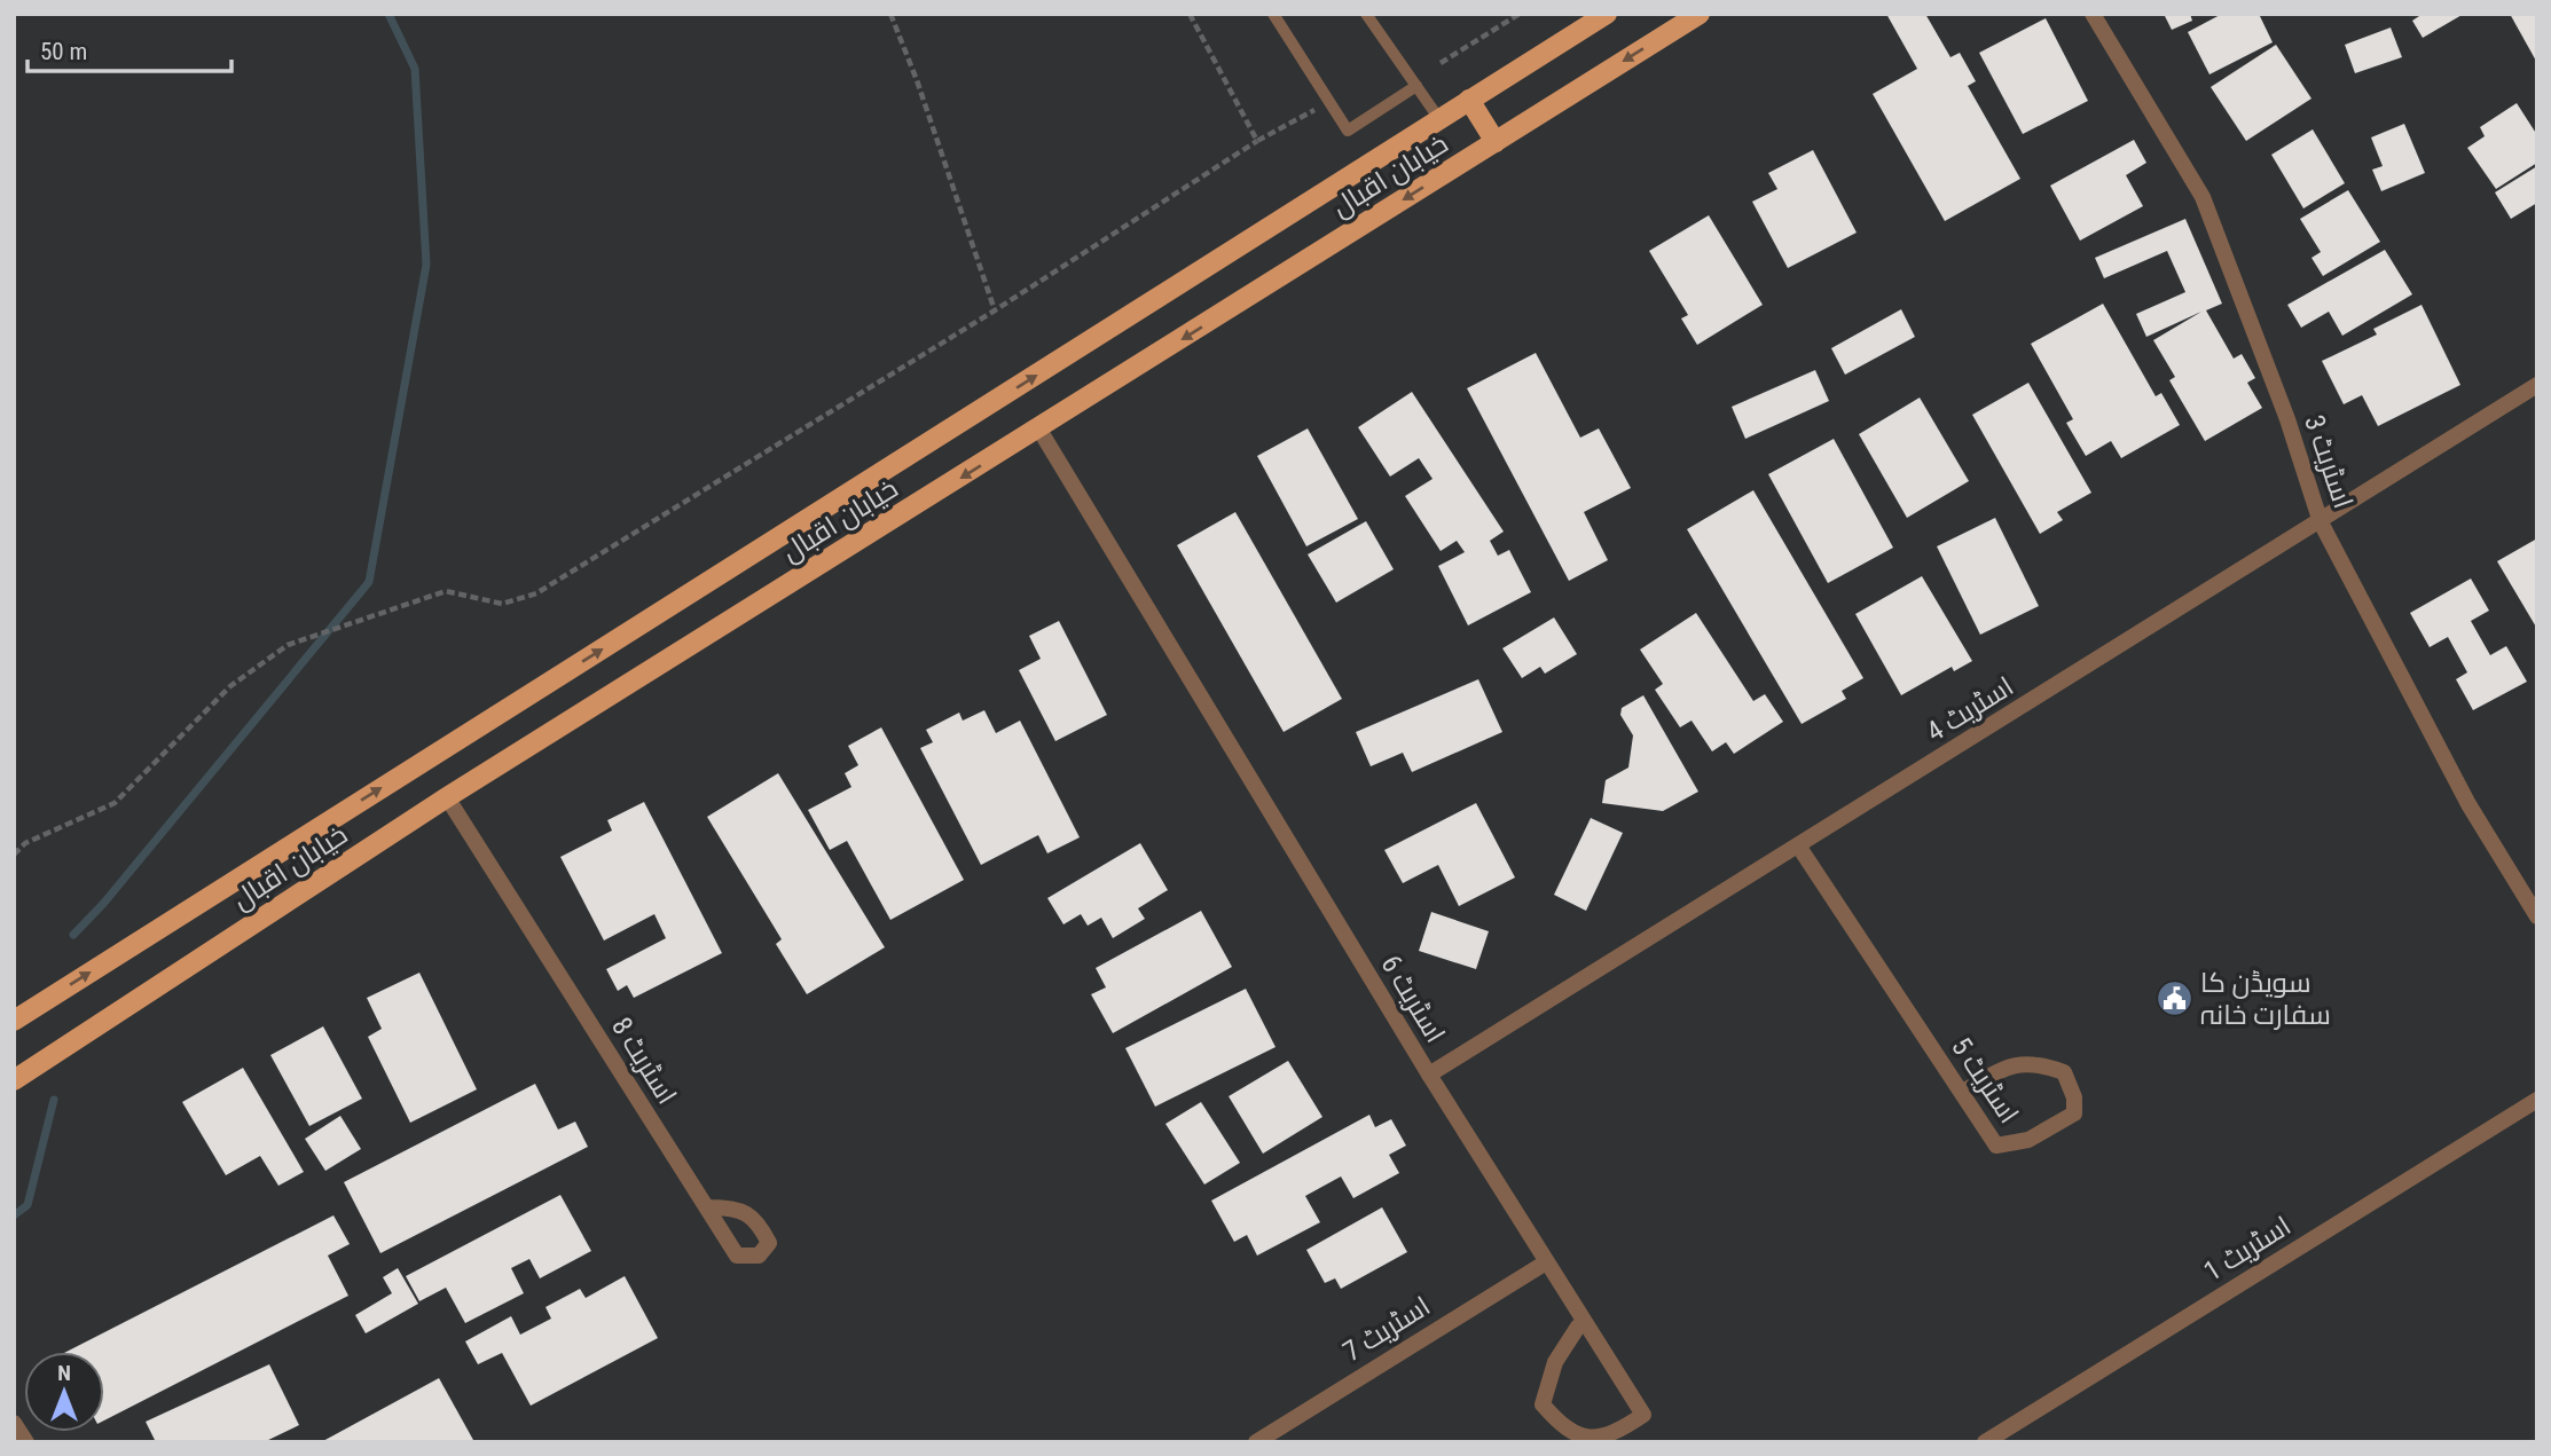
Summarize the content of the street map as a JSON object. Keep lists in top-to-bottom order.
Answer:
{
  "streets": {
    "main road": ["خیابان اقبال"],
    "street": [
      "اسٹریٹ 3",
      "اسٹریٹ 4",
      "اسٹریٹ 6",
      "اسٹریٹ 8",
      "اسٹریٹ 5",
      "اسٹریٹ 1",
      "اسٹریٹ 7"
    ]
  },
  "crossings": [
    ["خیابان اقبال", "اسٹریٹ 6"],
    ["خیابان اقبال", "اسٹریٹ 8"],
    ["اسٹریٹ 3", "اسٹریٹ 4"],
    ["اسٹریٹ 4", "اسٹریٹ 6"],
    ["اسٹریٹ 4", "اسٹریٹ 5"],
    ["اسٹریٹ 6", "اسٹریٹ 7"]
  ],
  "places": {
    "public building": ["سویڈن کا سفارت خانہ"]
  },
  "scale_bar": "50 m",
  "north": "top"
}
